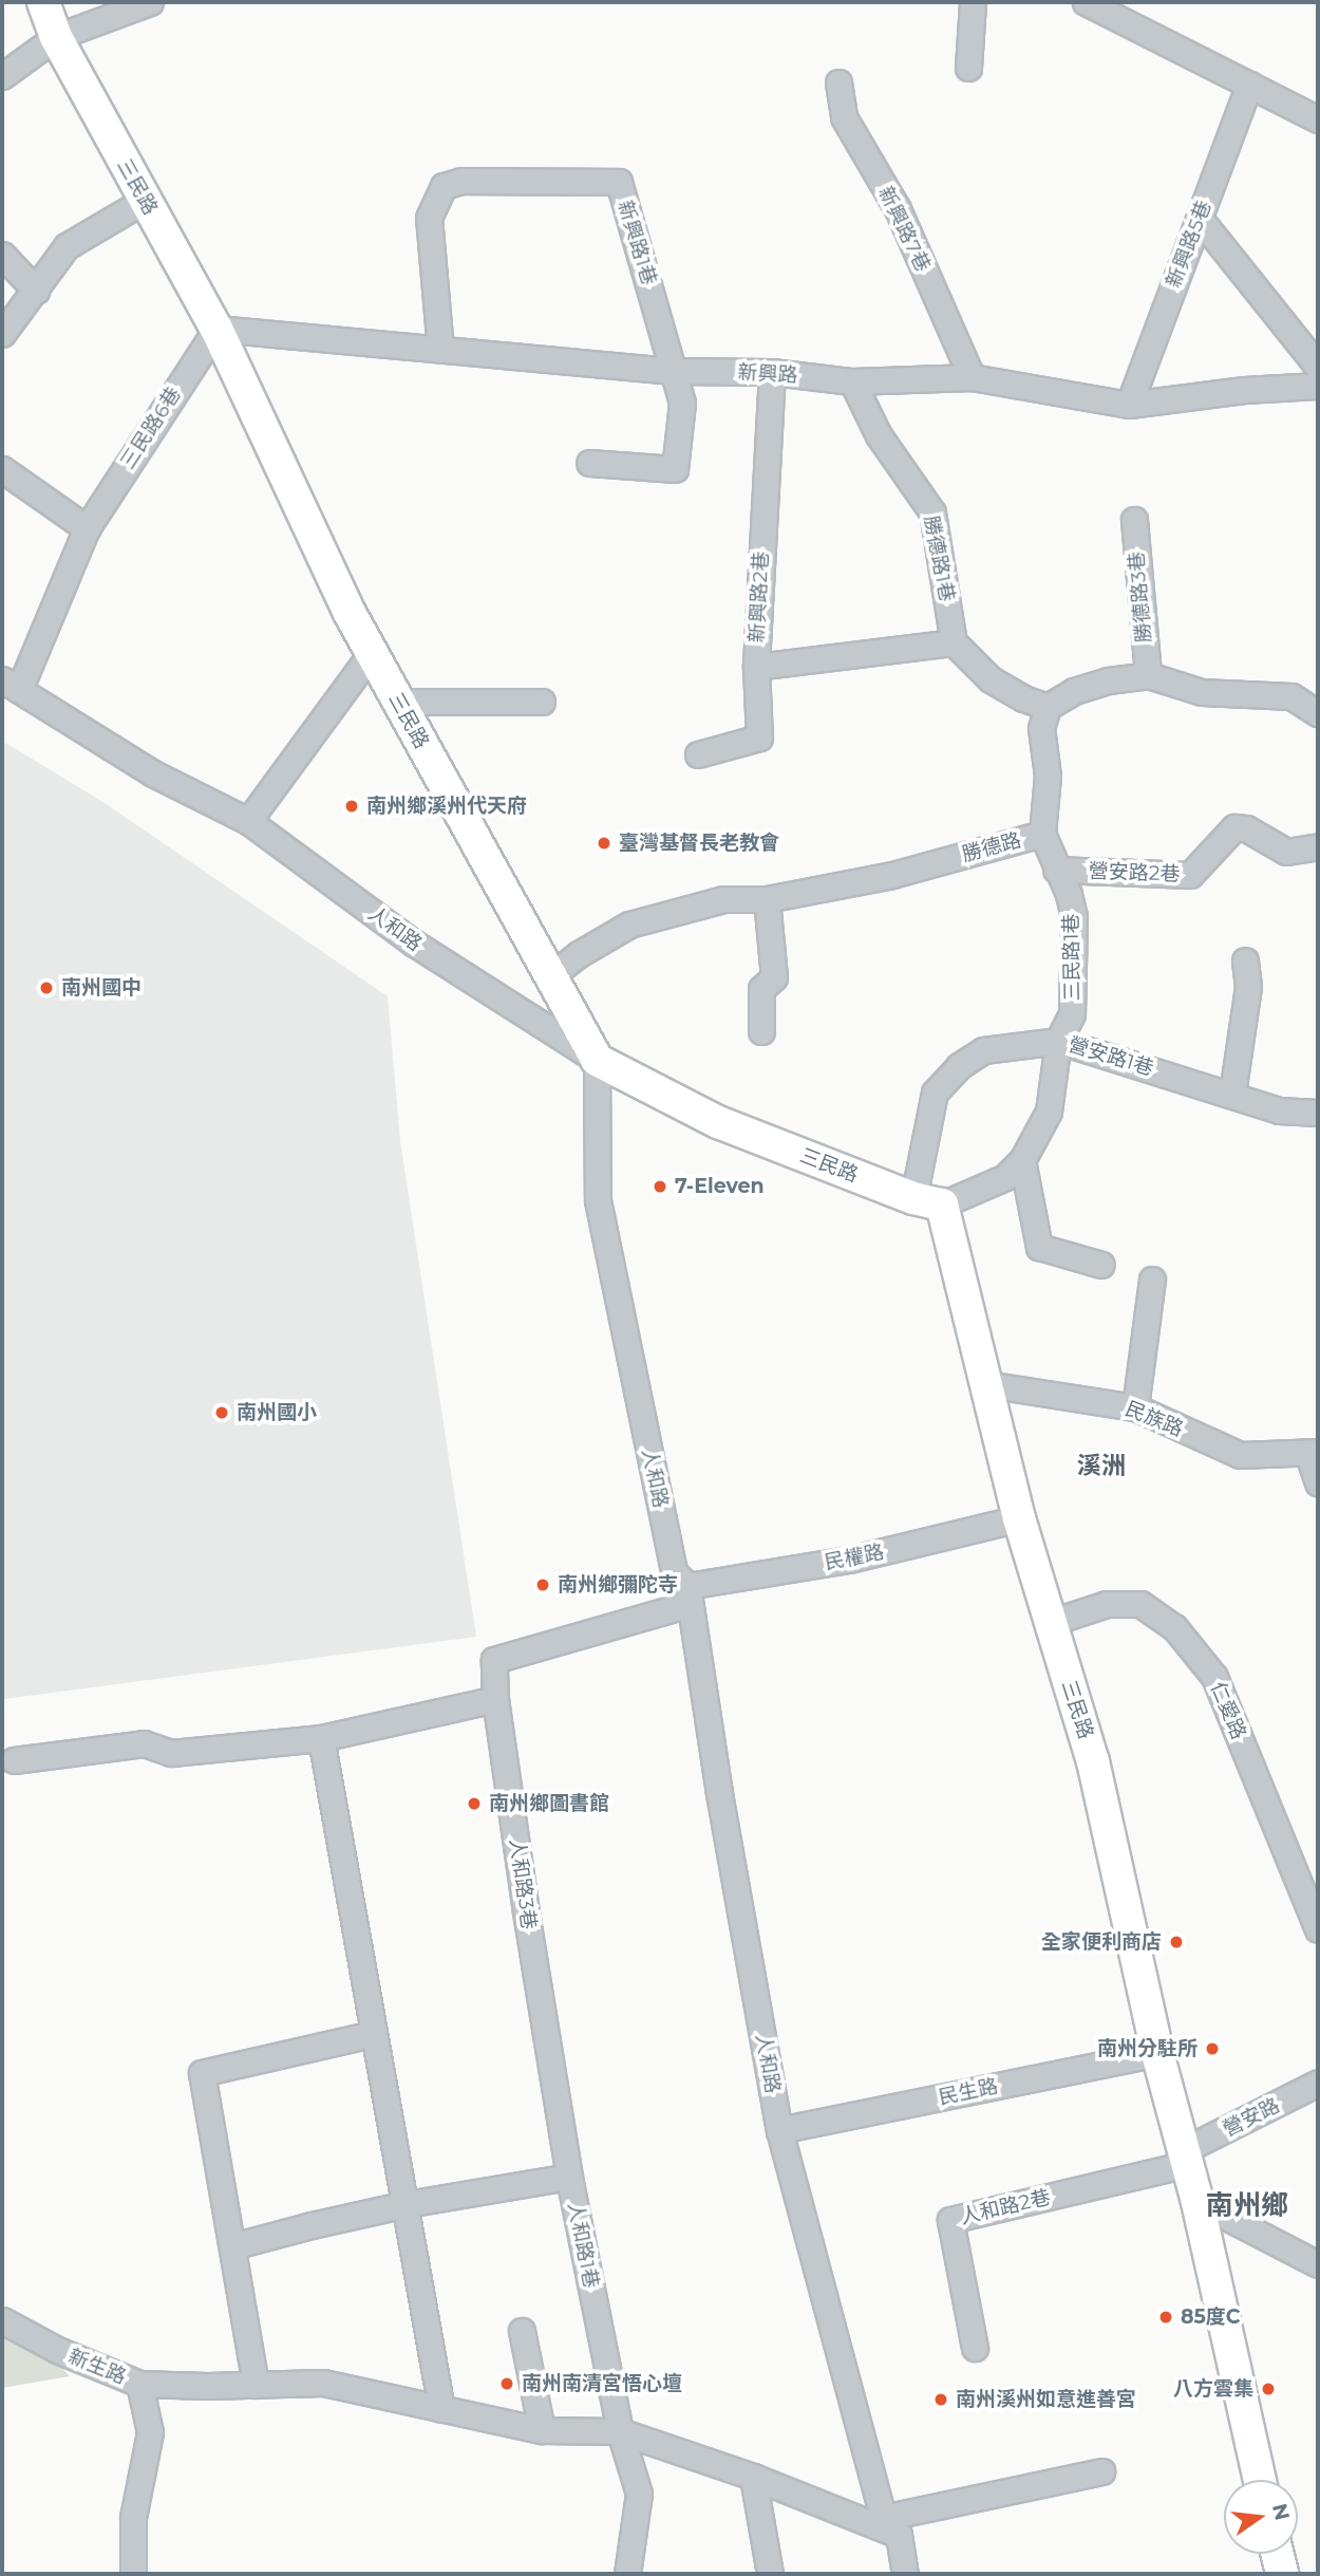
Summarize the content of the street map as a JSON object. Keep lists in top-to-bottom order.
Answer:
{
  "streets": {
    "main road": ["三民路"],
    "street": [
      "新興路7巷",
      "新興路1巷",
      "新興路5巷",
      "新興路",
      "三民路6巷",
      "勝德路1巷",
      "新興路2巷",
      "勝德路3巷",
      "勝德路",
      "營安路2巷",
      "人和路",
      "三民路1巷",
      "營安路1巷",
      "民族路",
      "民權路",
      "仁愛路",
      "人和路3巷",
      "民生路",
      "營安路",
      "人和路2巷",
      "人和路1巷",
      "新生路"
    ]
  },
  "crossings": [
    ["三民路", "新興路"],
    ["三民路", "三民路6巷"],
    ["三民路", "勝德路"],
    ["三民路", "人和路"],
    ["三民路", "三民路1巷"],
    ["三民路", "營安路1巷"],
    ["三民路", "民族路"],
    ["三民路", "民權路"],
    ["三民路", "仁愛路"],
    ["三民路", "民生路"],
    ["三民路", "營安路"],
    ["三民路", "人和路2巷"],
    ["新興路7巷", "新興路"],
    ["新興路1巷", "新興路"],
    ["新興路5巷", "新興路"],
    ["新興路", "三民路6巷"],
    ["新興路", "勝德路1巷"],
    ["新興路", "新興路2巷"],
    ["三民路6巷", "人和路"],
    ["勝德路1巷", "新興路2巷"],
    ["勝德路", "三民路1巷"],
    ["營安路2巷", "三民路1巷"],
    ["人和路", "民權路"],
    ["人和路", "人和路3巷"],
    ["人和路", "民生路"],
    ["三民路1巷", "營安路1巷"],
    ["民權路", "人和路3巷"],
    ["人和路3巷", "人和路1巷"],
    ["營安路", "人和路2巷"]
  ],
  "districts": ["溪洲", "南州鄉"],
  "places": [
    "南州鄉溪州代天府",
    "臺灣基督長老教會",
    "南州國中",
    "7-Eleven",
    "南州國小",
    "南州鄉彌陀寺",
    "南州鄉圖書館",
    "全家便利商店",
    "南州分駐所",
    "85度C",
    "南州南清宮悟心壇",
    "八方雲集",
    "南州溪州如意進善宮"
  ],
  "north": "right"
}
